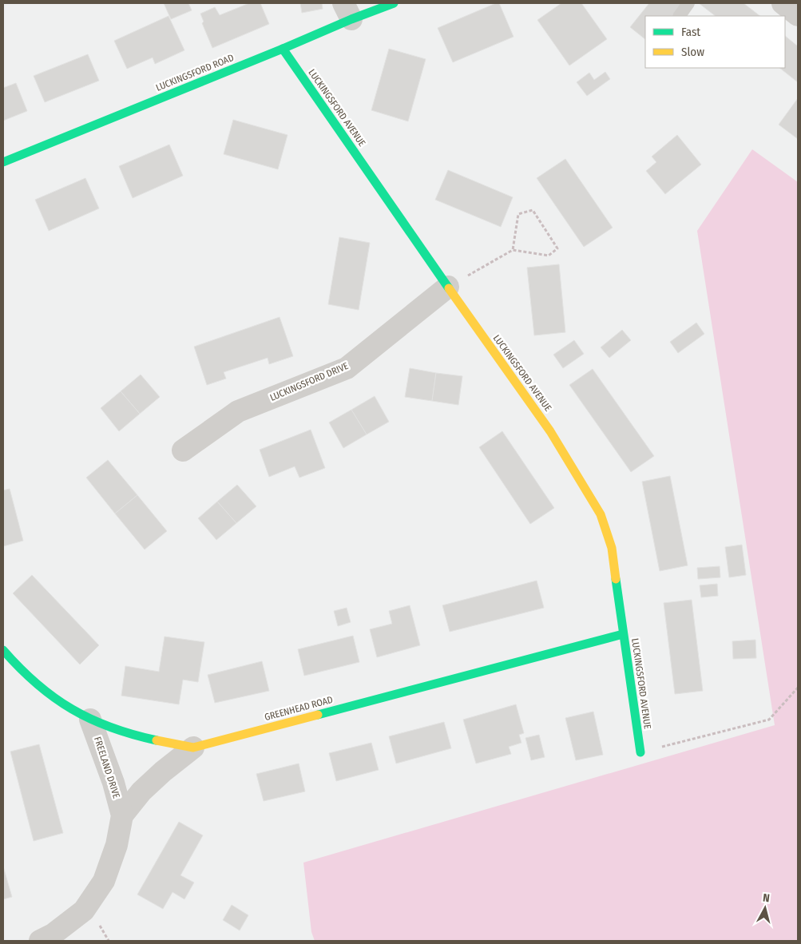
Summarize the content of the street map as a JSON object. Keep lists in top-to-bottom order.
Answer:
{
  "streets": {
    "street": [
      "LUCKINGSFORD ROAD",
      "LUCKINGSFORD AVENUE",
      "LUCKINGSFORD DRIVE",
      "GREENHEAD ROAD",
      "FREELAND DRIVE"
    ]
  },
  "crossings": [
    ["LUCKINGSFORD ROAD", "LUCKINGSFORD AVENUE"],
    ["LUCKINGSFORD AVENUE", "LUCKINGSFORD DRIVE"],
    ["LUCKINGSFORD AVENUE", "GREENHEAD ROAD"],
    ["GREENHEAD ROAD", "FREELAND DRIVE"]
  ],
  "legend": ["Fast", "Slow"],
  "north": "top"
}
